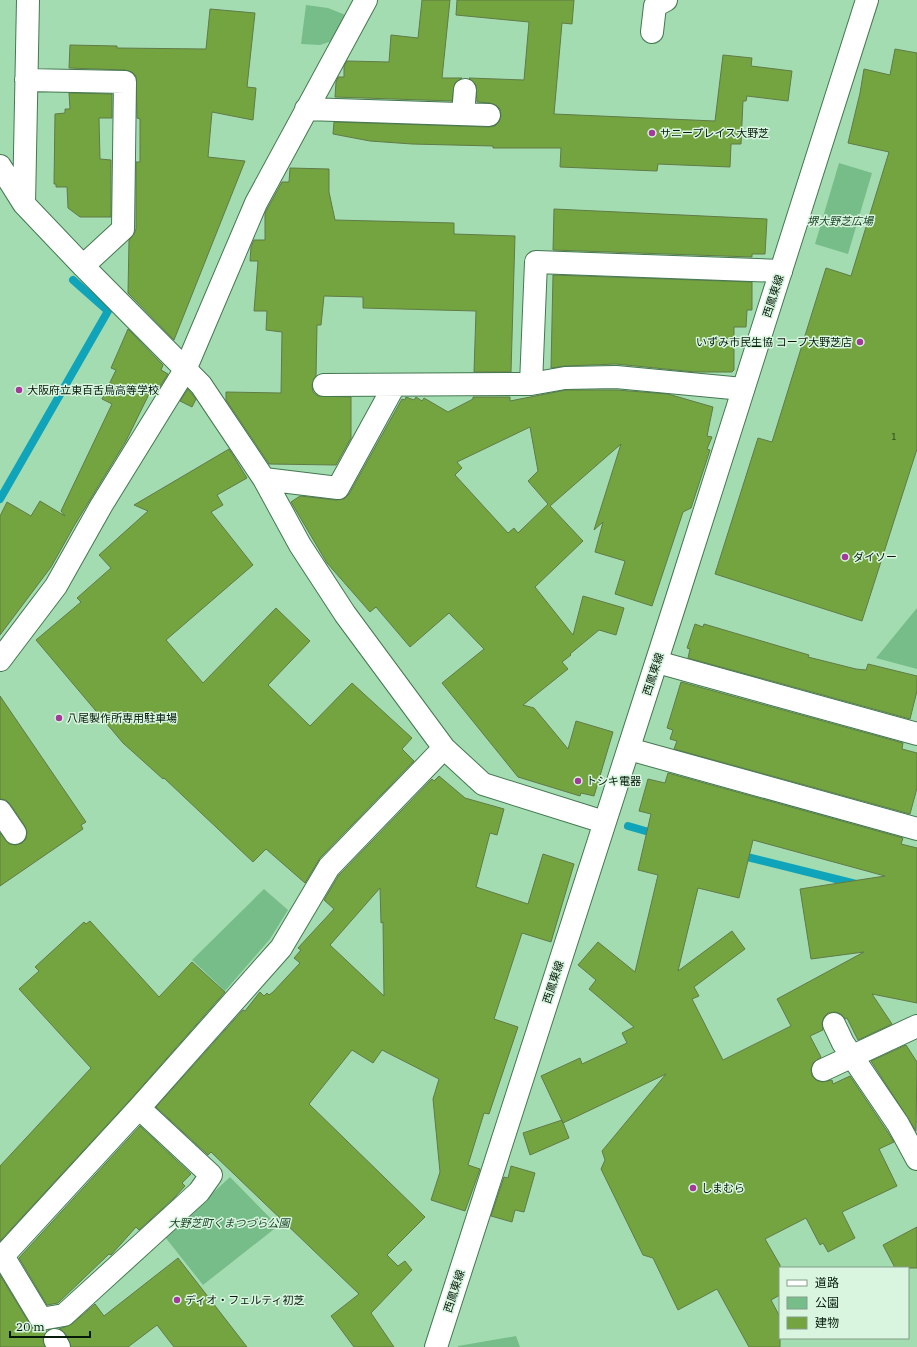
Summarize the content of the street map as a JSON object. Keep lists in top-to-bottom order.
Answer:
{
  "streets": {
    "street": ["西鳳東線"]
  },
  "parks": ["堺大野芝広場", "大野芝町くまつづら公園"],
  "places": [
    "サニープレイス大野芝",
    "いずみ市民生協 コープ大野芝店",
    "大阪府立東百舌鳥高等学校",
    "ダイソー",
    "八尾製作所専用駐車場",
    "トシキ電器",
    "しまむら",
    "ディオ・フェルティ初芝"
  ],
  "house_numbers": ["1"],
  "legend": ["道路", "公園", "建物"],
  "scale_bar": "20 m"
}
